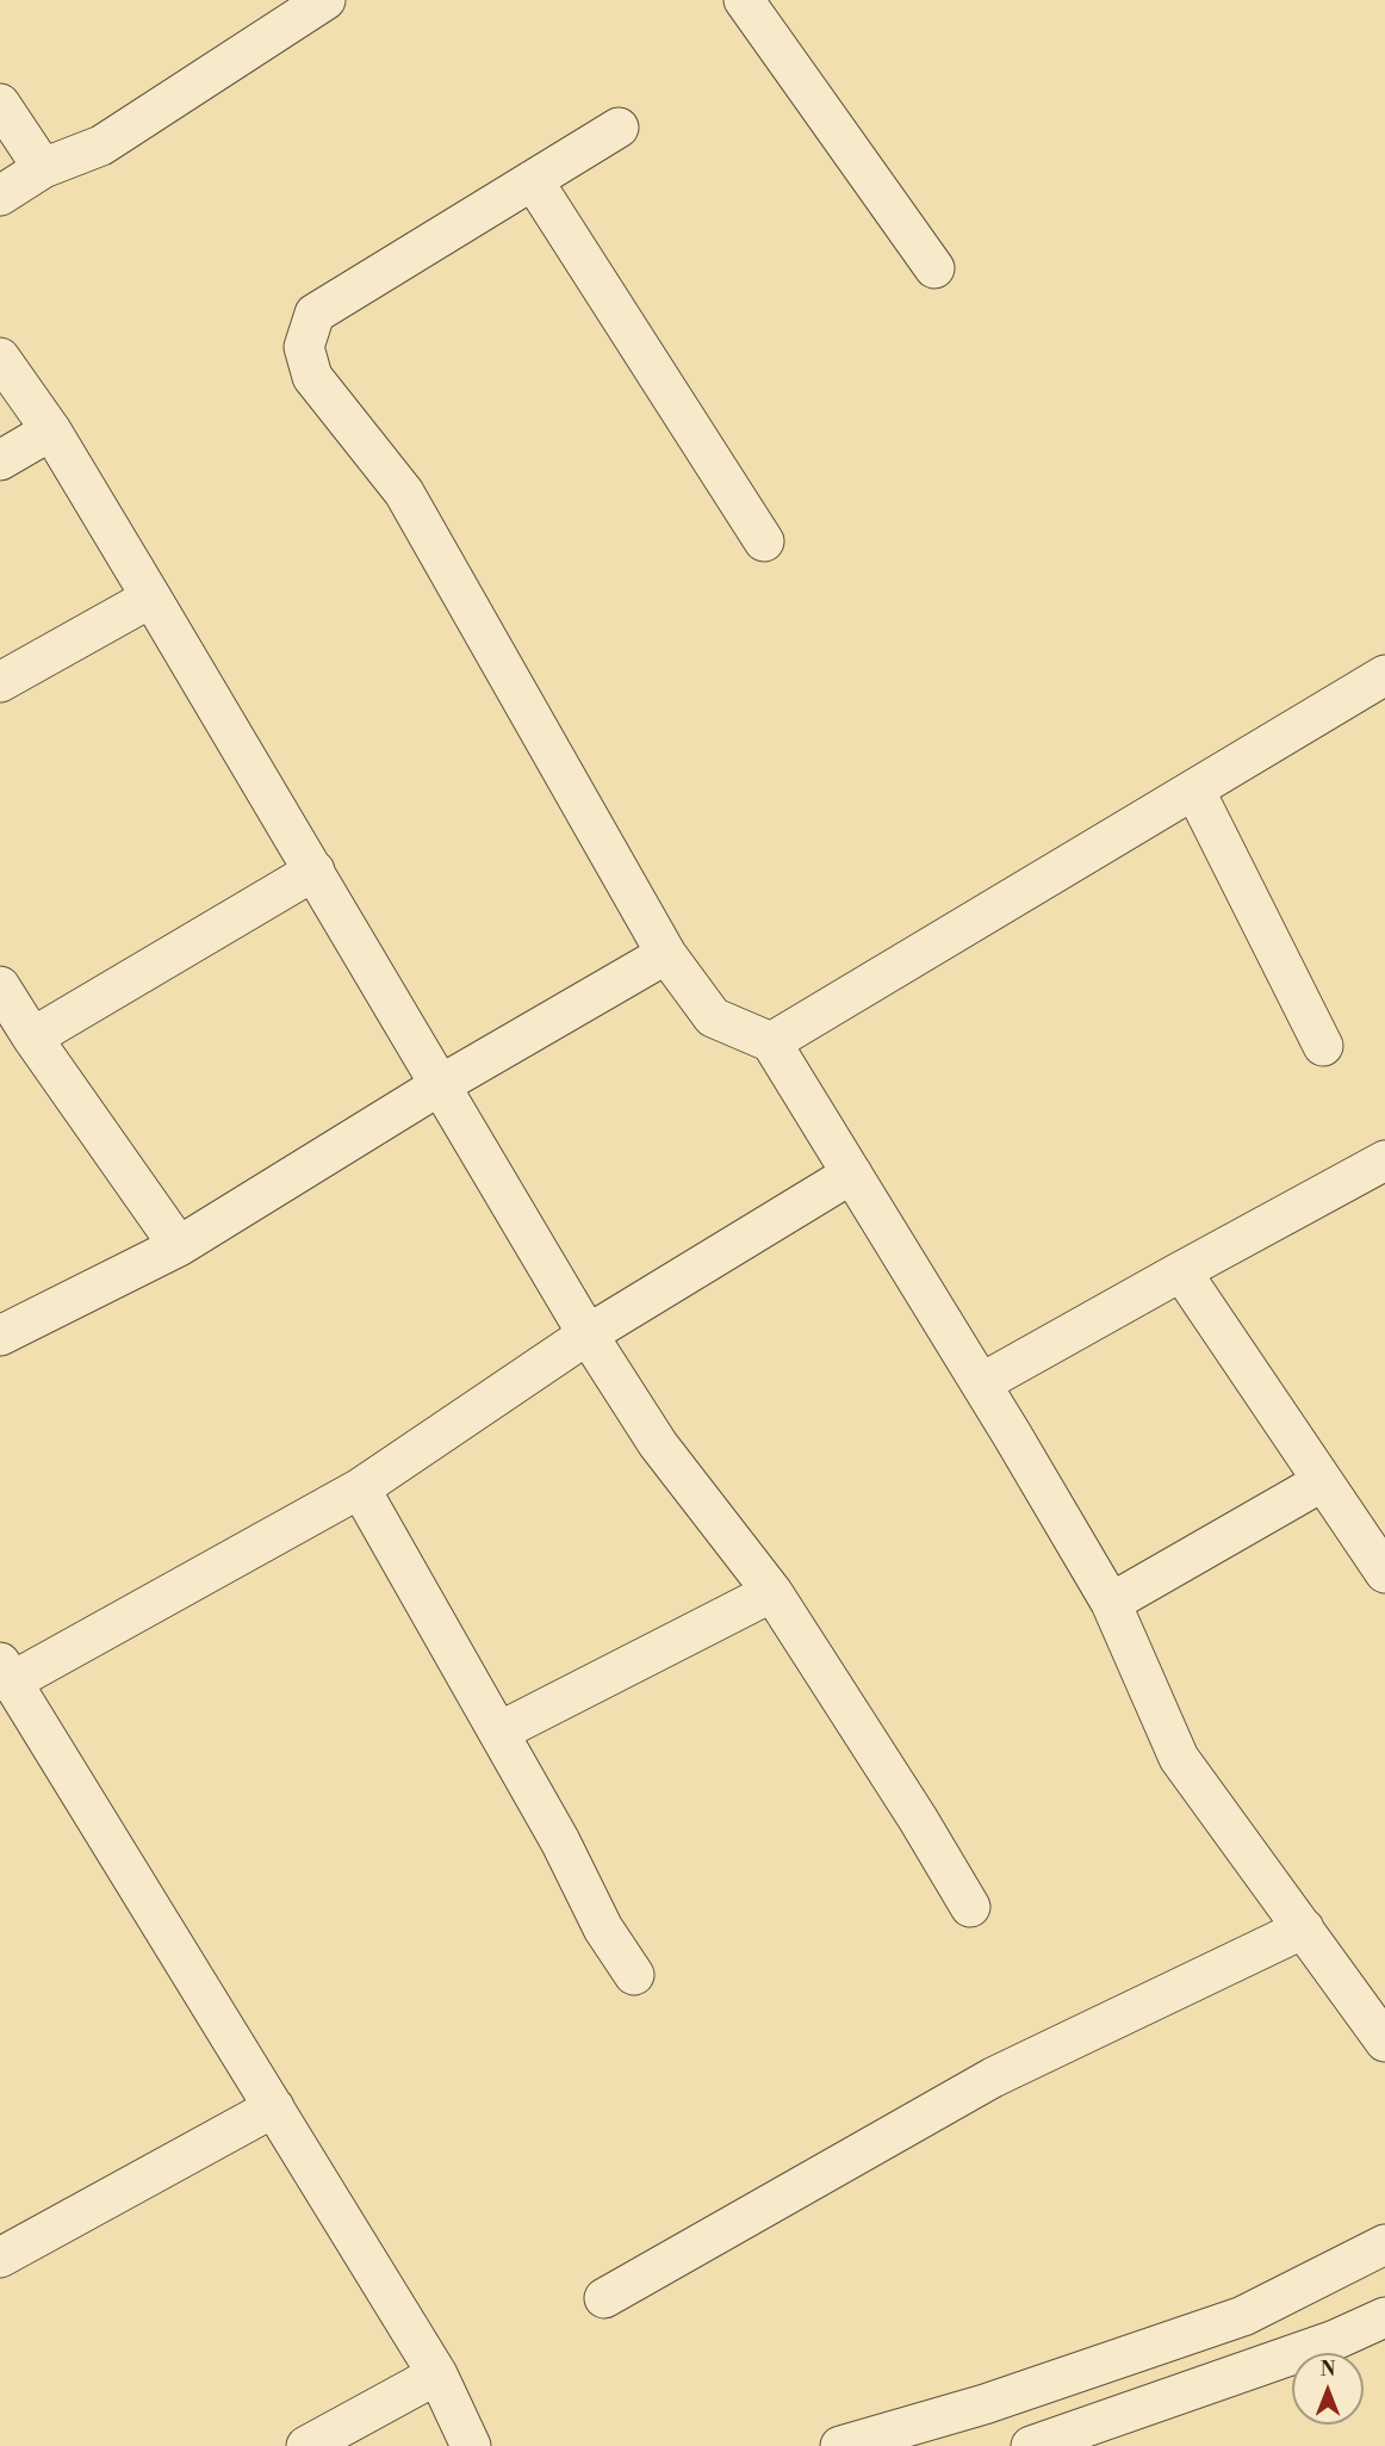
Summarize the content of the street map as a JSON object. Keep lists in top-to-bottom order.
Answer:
{
  "north": "top"
}
